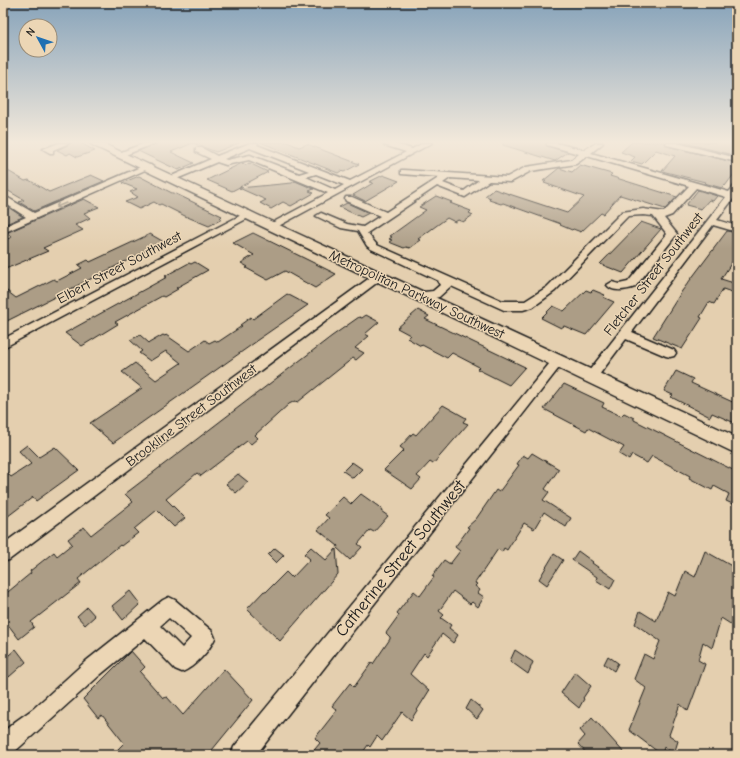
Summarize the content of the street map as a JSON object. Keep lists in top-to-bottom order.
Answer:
{
  "streets": {
    "main road": ["Metropolitan Parkway Southwest"],
    "street": [
      "Elbert Street Southwest",
      "Fletcher Street Southwest",
      "Brookline Street Southwest",
      "Catherine Street Southwest"
    ]
  },
  "crossings": [
    ["Elbert Street Southwest", "Metropolitan Parkway Southwest"],
    ["Fletcher Street Southwest", "Metropolitan Parkway Southwest"],
    ["Metropolitan Parkway Southwest", "Brookline Street Southwest"],
    ["Metropolitan Parkway Southwest", "Catherine Street Southwest"]
  ],
  "north": "top left"
}
